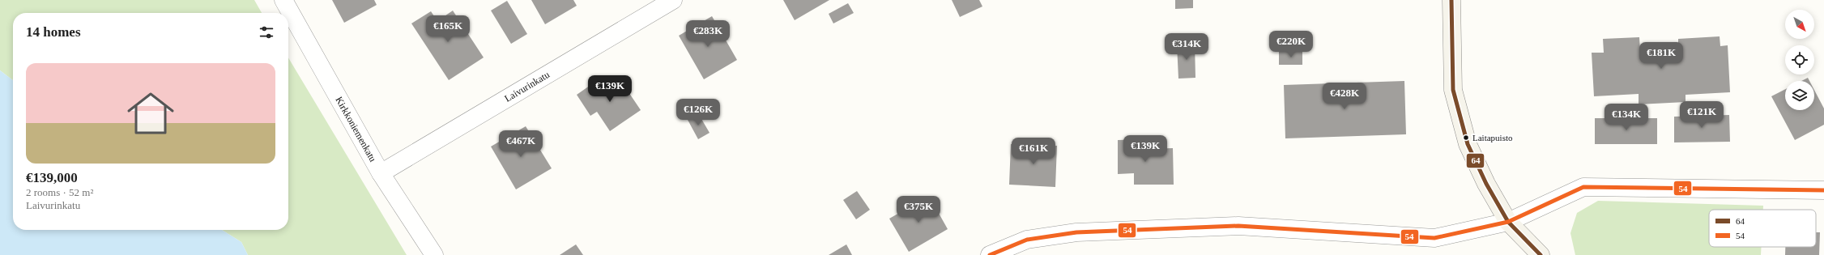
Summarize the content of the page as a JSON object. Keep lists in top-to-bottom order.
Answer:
{
  "streets": {
    "street": ["Laivurinkatu", "Kirkkoniemenkatu"]
  },
  "crossings": [
    ["Laivurinkatu", "Kirkkoniemenkatu"]
  ],
  "places": ["Laitapuisto"],
  "lines": ["transit line 64", "transit line 54"],
  "legend": ["64", "54"],
  "north": "bottom right",
  "page": {
    "heading": "14 homes",
    "price": [
      "€165K",
      "€283K",
      "€220K",
      "€314K",
      "€181K",
      "€139K",
      "€428K",
      "€126K",
      "€121K",
      "€134K",
      "€467K",
      "€139K",
      "€161K",
      "€375K"
    ],
    "list": [
      {
        "name": "€139,000",
        "note": "2 rooms · 52 m² · Laivurinkatu"
      }
    ]
  }
}
